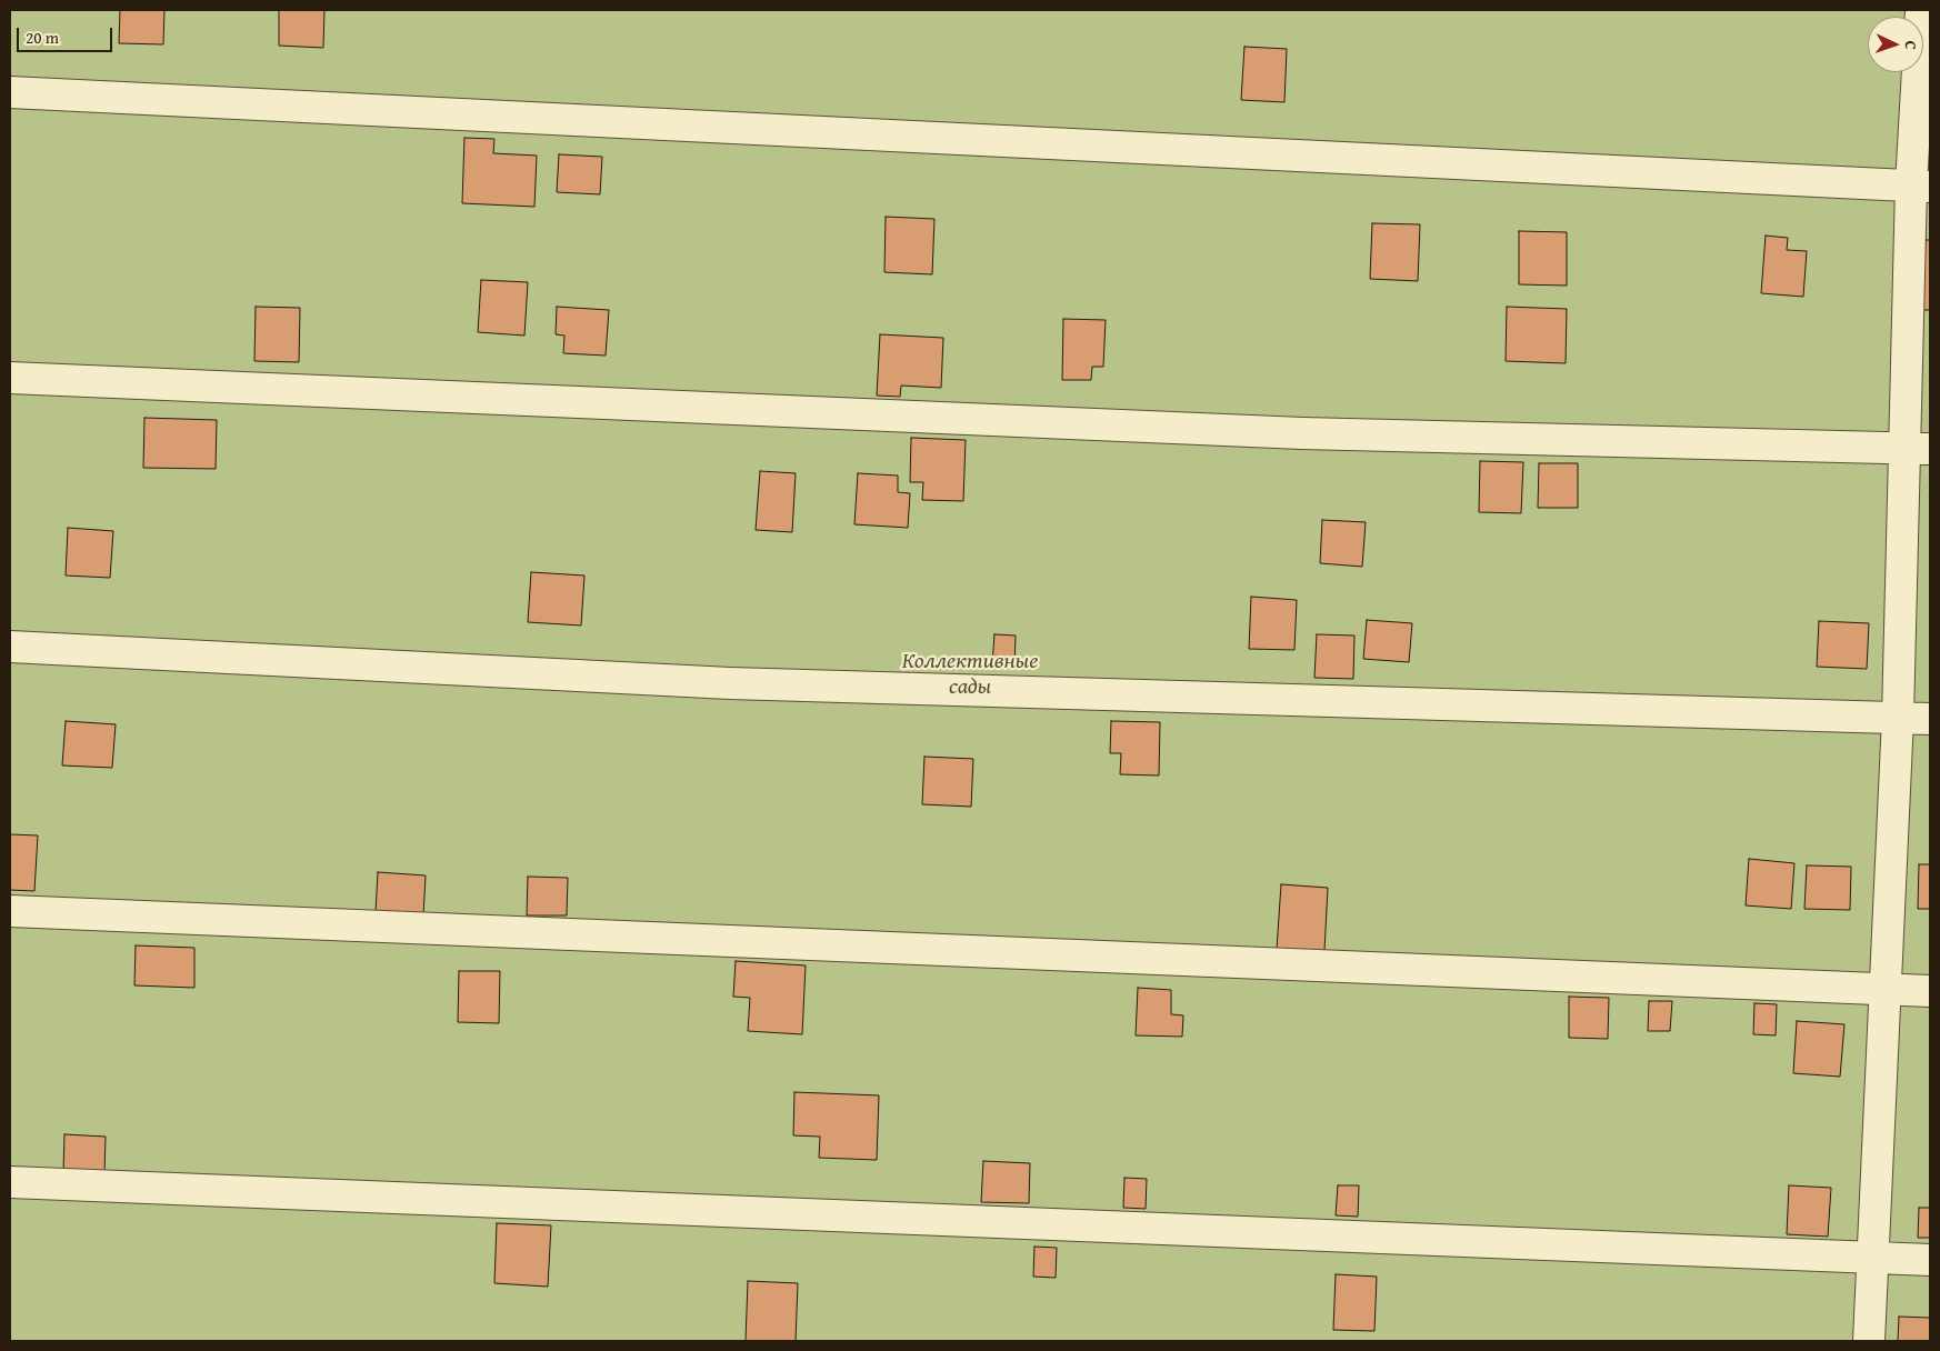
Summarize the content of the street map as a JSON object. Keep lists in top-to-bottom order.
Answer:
{
  "parks": ["Коллективные сады"],
  "scale_bar": "20 m",
  "north": "right"
}
